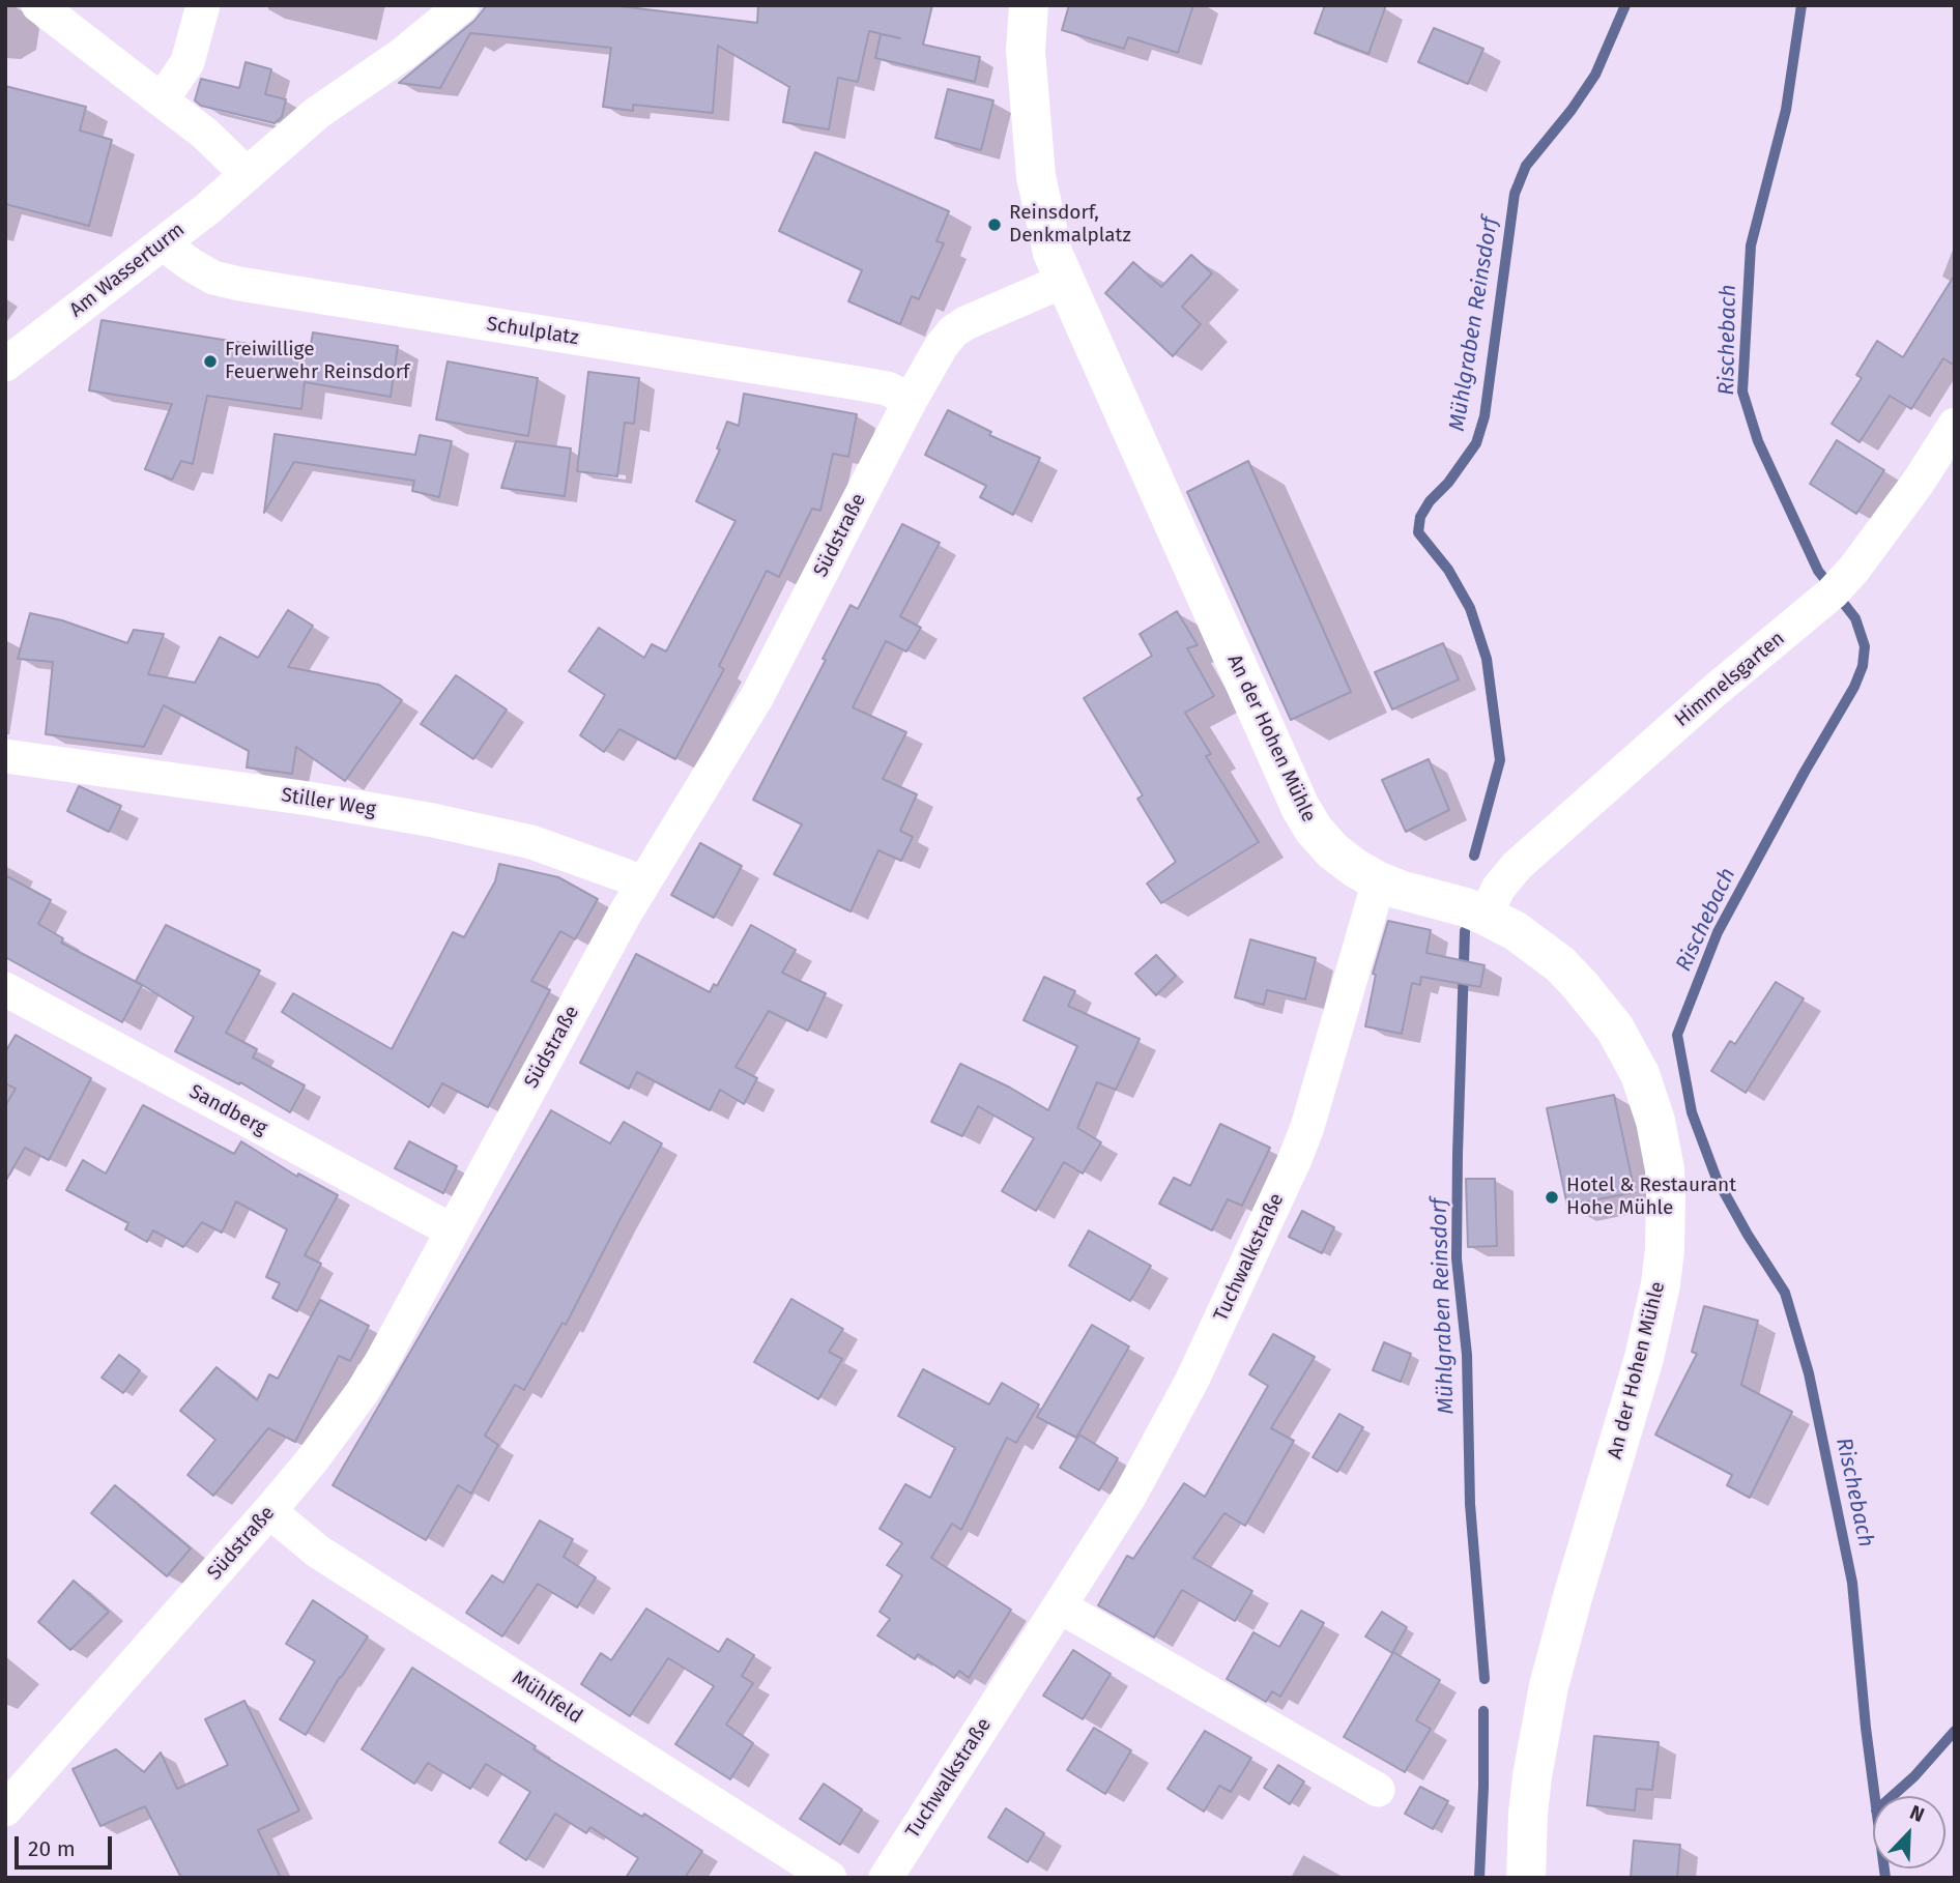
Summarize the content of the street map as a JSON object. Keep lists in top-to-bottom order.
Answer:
{
  "streets": {
    "street": [
      "Am Wasserturm",
      "Schulplatz",
      "Südstraße",
      "Himmelsgarten",
      "An der Hohen Mühle",
      "Stiller Weg",
      "Sandberg",
      "Tuchwalkstraße",
      "Mühlfeld"
    ]
  },
  "crossings": [
    ["Am Wasserturm", "Schulplatz"],
    ["Schulplatz", "Südstraße"],
    ["Südstraße", "An der Hohen Mühle"],
    ["Südstraße", "Stiller Weg"],
    ["Südstraße", "Sandberg"],
    ["Südstraße", "Mühlfeld"],
    ["Himmelsgarten", "An der Hohen Mühle"],
    ["An der Hohen Mühle", "Tuchwalkstraße"]
  ],
  "water": ["Mühlgraben Reinsdorf", "Rischebach"],
  "places": ["Reinsdorf, Denkmalplatz", "Freiwillige Feuerwehr Reinsdorf", "Hotel & Restaurant Hohe Mühle"],
  "scale_bar": "20 m",
  "north": "top right"
}
